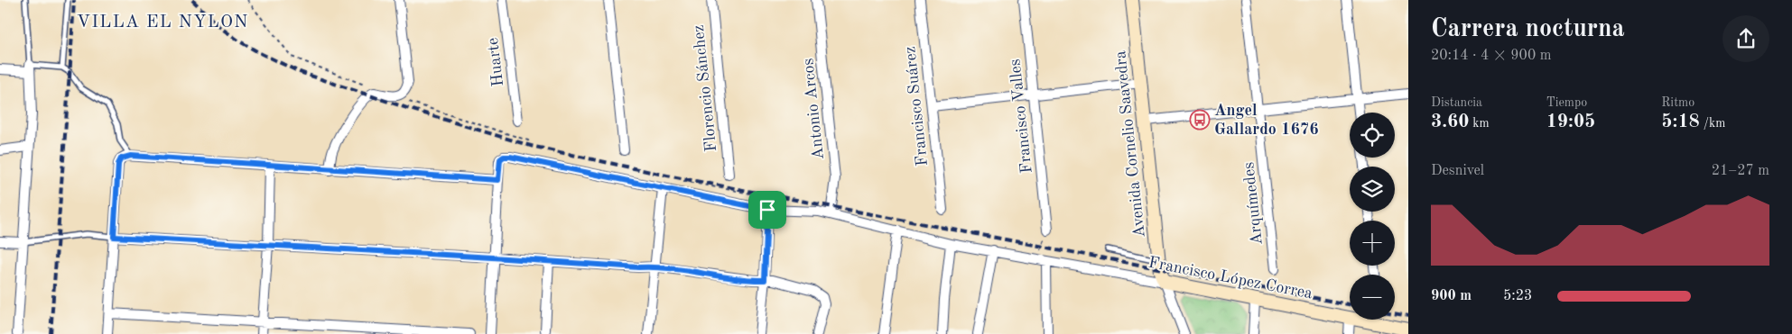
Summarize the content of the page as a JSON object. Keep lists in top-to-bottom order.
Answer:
{
  "streets": {
    "main road": ["Avenida Cornelio Saavedra", "Francisco López Correa"],
    "street": [
      "Huarte",
      "Florencio Sánchez",
      "Francisco Suárez",
      "Antonio Arcos",
      "Francisco Valles",
      "Arquímedes"
    ]
  },
  "crossings": [
    ["Antonio Arcos", "Francisco López Correa"],
    ["Avenida Cornelio Saavedra", "Francisco López Correa"]
  ],
  "districts": ["VILLA EL NYLON"],
  "places": {
    "bus stop": ["Angel Gallardo 1676"]
  },
  "page": {
    "heading": ["Carrera nocturna", "20:14 · 4 × 900 m"],
    "stats": [
      ["Distancia", "3.60 km"],
      ["Tiempo", "19:05"],
      ["Ritmo", "5:18 /km"]
    ],
    "map_buttons": ["+", "−"],
    "chart": ["Desnivel", "21–27 m"],
    "list": [
      {
        "name": "900 m",
        "note": "5:23"
      }
    ]
  }
}
